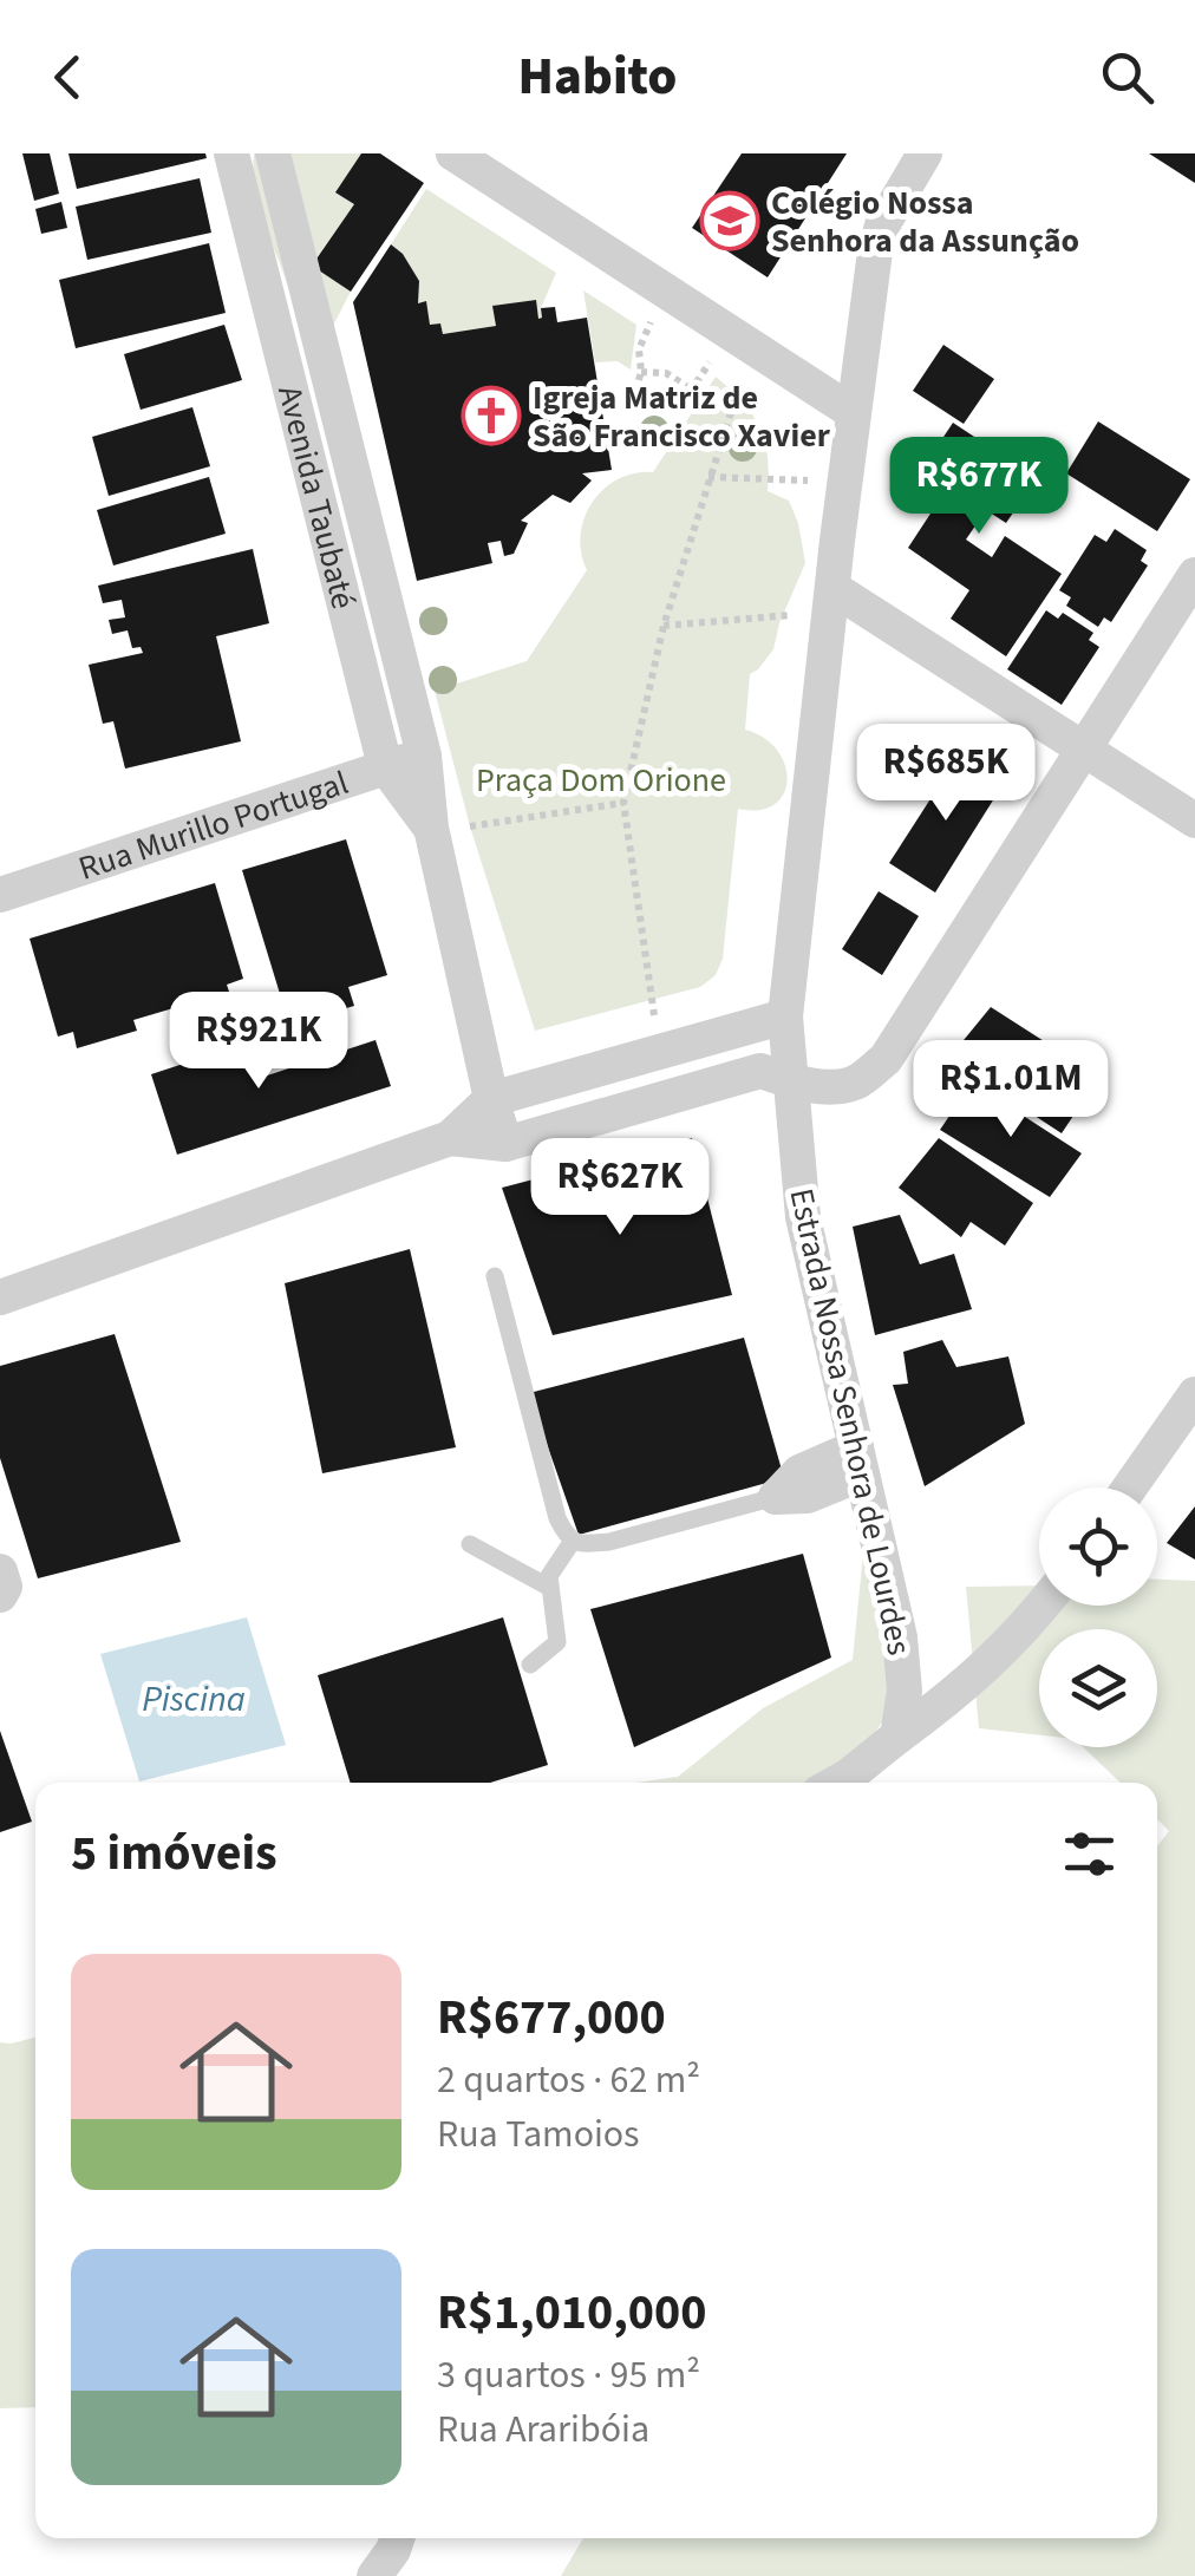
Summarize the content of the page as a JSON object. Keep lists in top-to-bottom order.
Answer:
{
  "streets": {
    "street": ["Avenida Taubaté", "Rua Murillo Portugal", "Estrada Nossa Senhora de Lourdes"]
  },
  "crossings": [
    ["Avenida Taubaté", "Rua Murillo Portugal"]
  ],
  "water": ["Piscina"],
  "parks": ["Praça Dom Orione"],
  "places": {
    "school or university": ["Colégio Nossa Senhora da Assunção"],
    "church": ["Igreja Matriz de São Francisco Xavier"]
  },
  "page": {
    "header": "Habito",
    "price": [
      "R$677K",
      "R$685K",
      "R$921K",
      "R$1.01M",
      "R$627K"
    ],
    "heading": "5 imóveis",
    "list": [
      {
        "name": "R$677,000",
        "note": "2 quartos · 62 m² · Rua Tamoios"
      },
      {
        "name": "R$1,010,000",
        "note": "3 quartos · 95 m² · Rua Araribóia"
      }
    ]
  }
}
